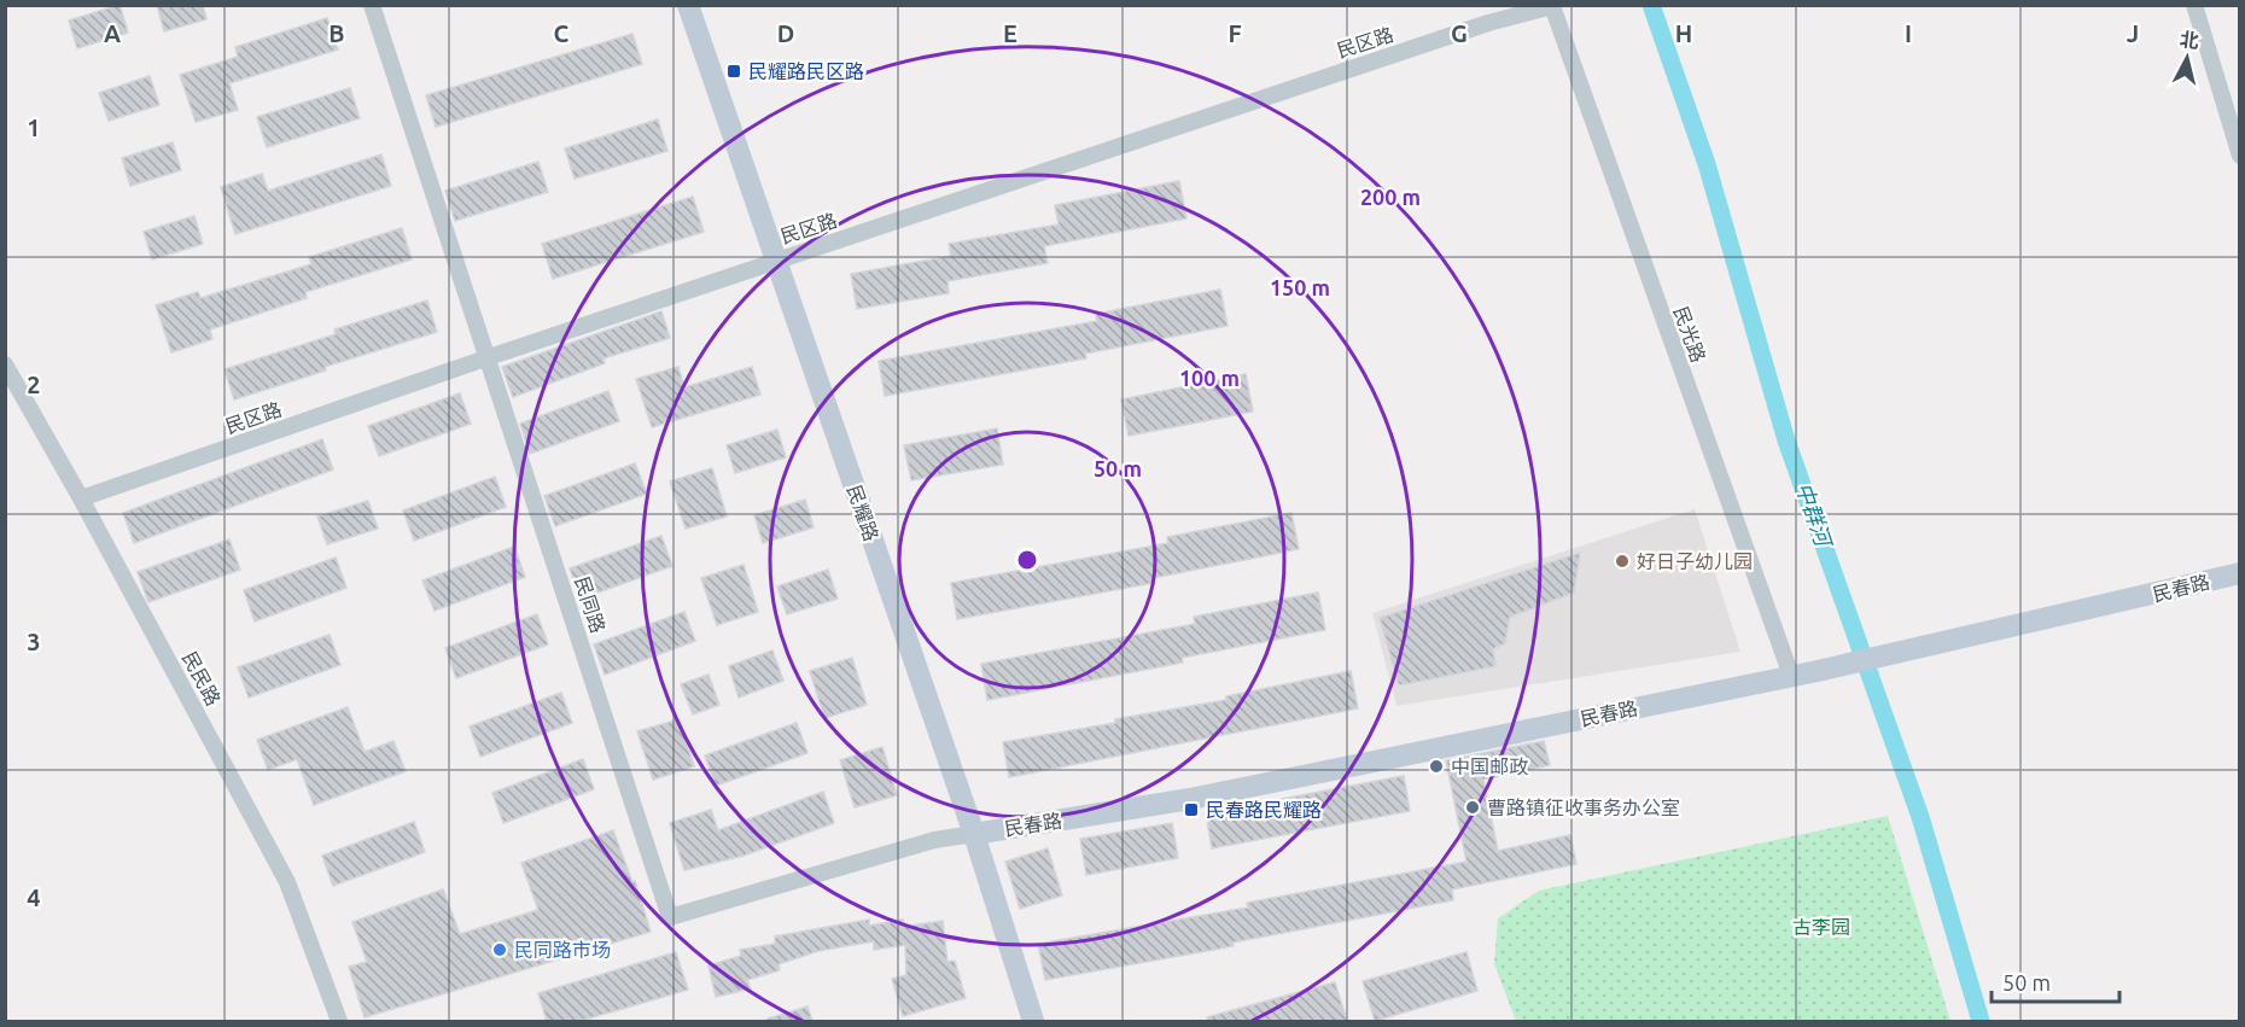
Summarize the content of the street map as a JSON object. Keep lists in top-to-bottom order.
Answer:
{
  "streets": {
    "street": [
      "民区路",
      "民光路",
      "民耀路",
      "民春路",
      "民同路",
      "民民路"
    ]
  },
  "crossings": [
    ["民区路", "民光路"],
    ["民区路", "民耀路"],
    ["民区路", "民同路"],
    ["民区路", "民民路"],
    ["民光路", "民春路"],
    ["民耀路", "民春路"],
    ["民耀路", "民同路"],
    ["民春路", "民同路"]
  ],
  "water": ["中群河"],
  "parks": ["古李园"],
  "places": {
    "transit": ["民耀路民区路", "民春路民耀路"],
    "other": [
      "好日子幼儿园",
      "中国邮政",
      "曹路镇征收事务办公室",
      "民同路市场"
    ]
  },
  "scale_bar": "50 m",
  "north": "top",
  "grid": {
    "columns": [
      "A",
      "B",
      "C",
      "D",
      "E",
      "F",
      "G",
      "H",
      "I",
      "J"
    ],
    "rows": [
      "1",
      "2",
      "3",
      "4"
    ]
  },
  "rings": [
    "200 m",
    "150 m",
    "100 m",
    "50 m"
  ]
}
